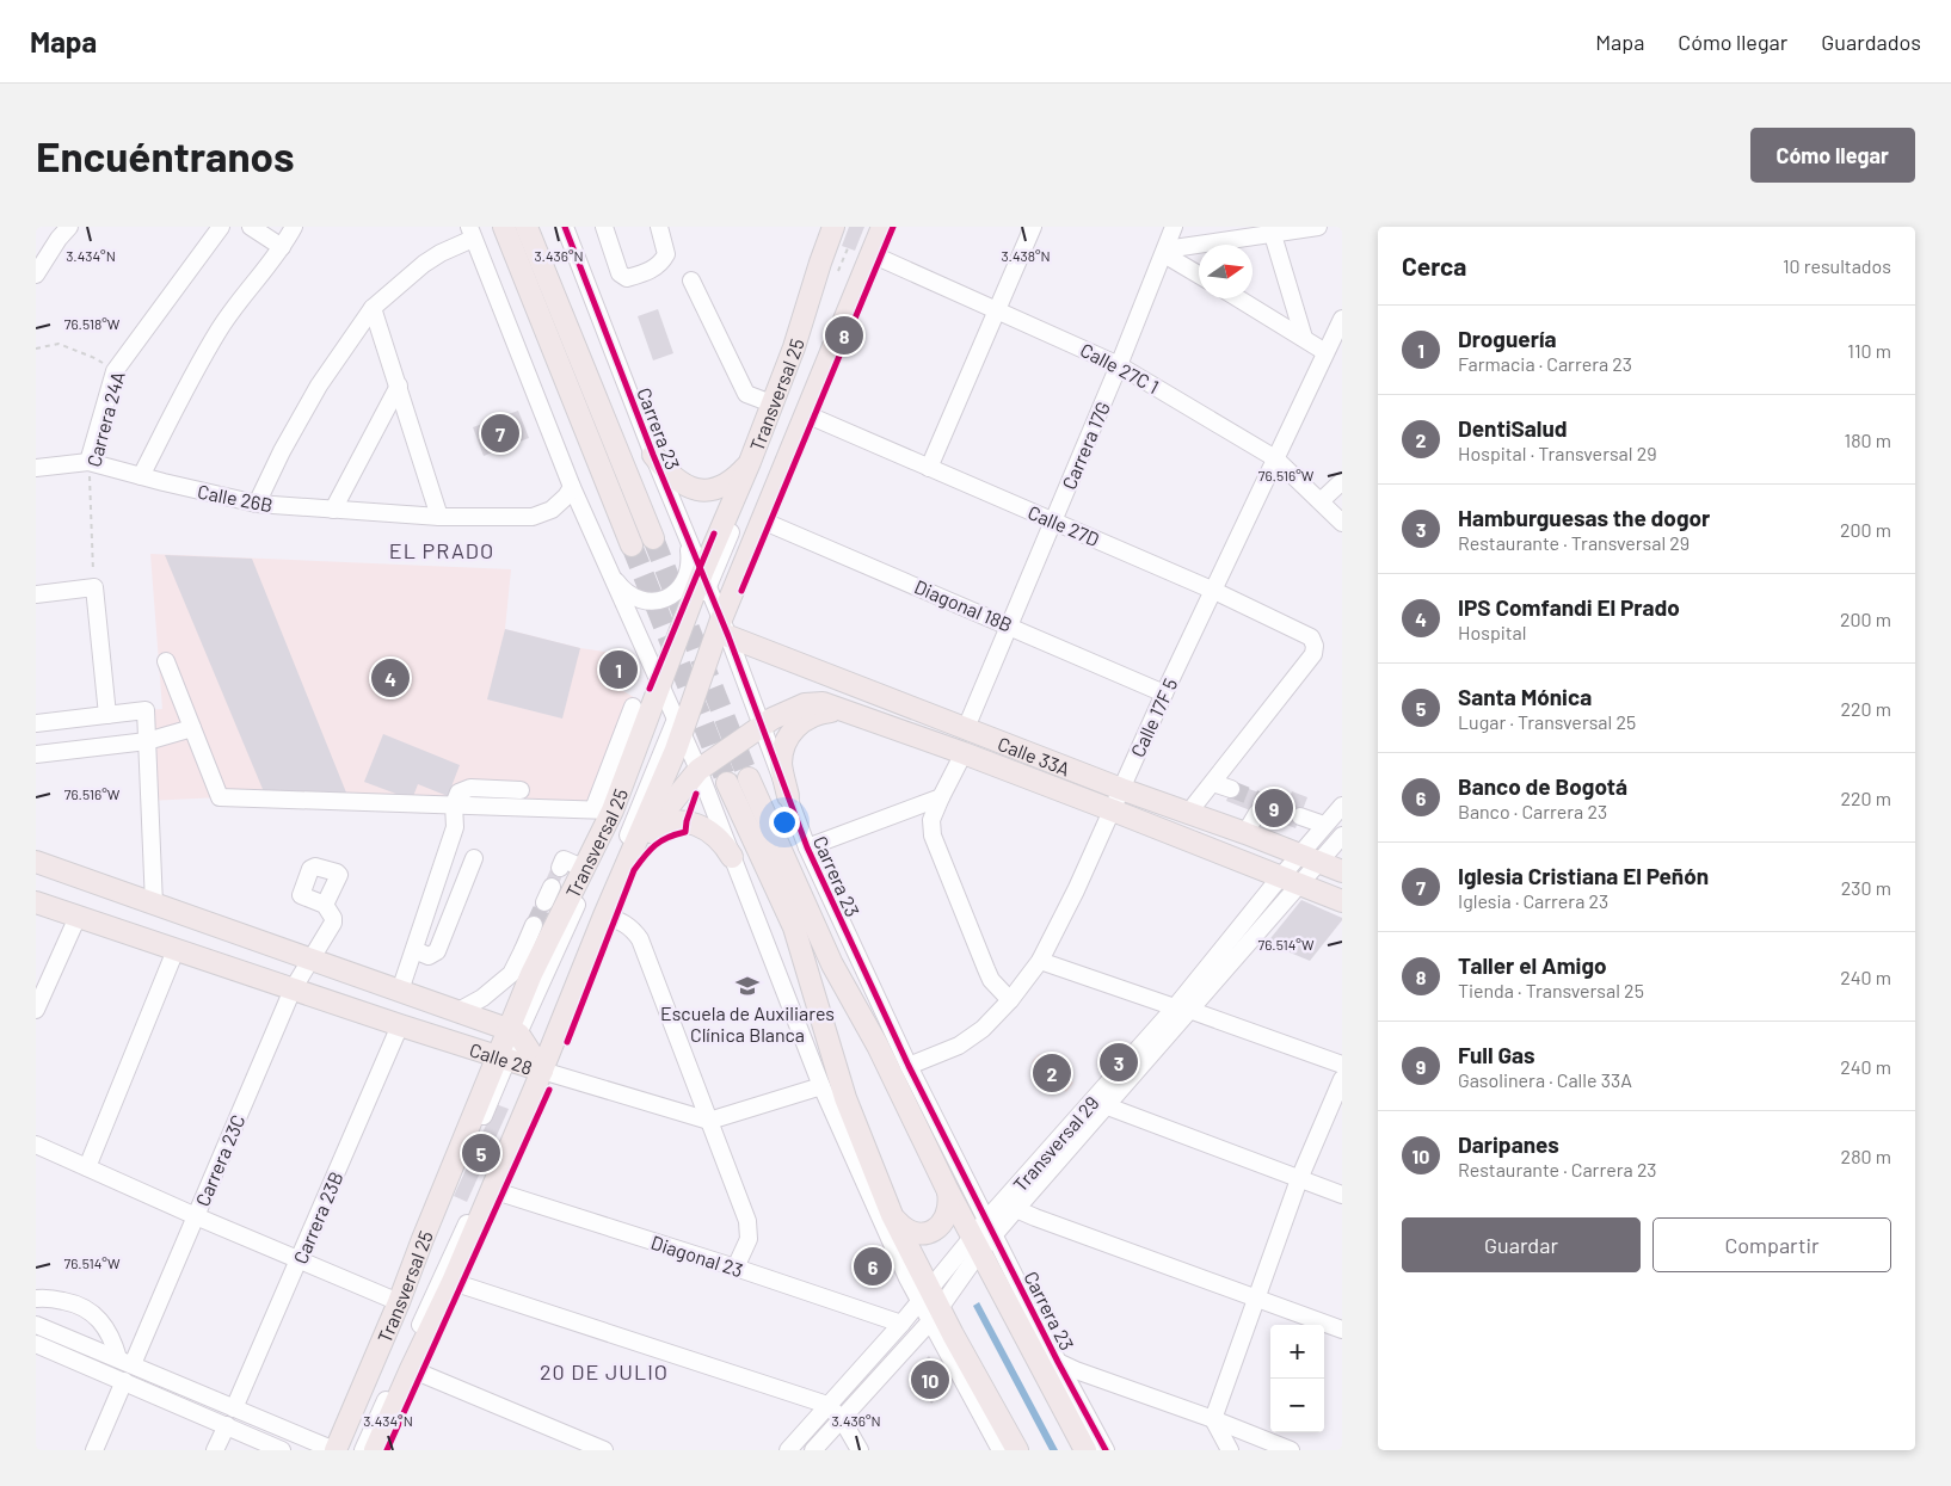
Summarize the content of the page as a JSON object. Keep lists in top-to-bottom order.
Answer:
{
  "streets": {
    "main road": [
      "Transversal 25",
      "Carrera 23",
      "Calle 33A",
      "Calle 28"
    ],
    "street": [
      "Calle 27C 1",
      "Carrera 24A",
      "Carrera 17G",
      "Calle 26B",
      "Calle 27D",
      "Diagonal 18B",
      "Calle 17F 5",
      "Transversal 29",
      "Carrera 23C",
      "Carrera 23B",
      "Diagonal 23"
    ]
  },
  "crossings": [
    ["Calle 27C 1", "Transversal 25"],
    ["Calle 27C 1", "Carrera 17G"],
    ["Calle 27C 1", "Calle 17F 5"],
    ["Transversal 25", "Carrera 23"],
    ["Transversal 25", "Calle 27D"],
    ["Transversal 25", "Diagonal 18B"],
    ["Transversal 25", "Calle 33A"],
    ["Transversal 25", "Calle 28"],
    ["Transversal 25", "Diagonal 23"],
    ["Carrera 24A", "Calle 26B"],
    ["Carrera 23", "Calle 17F 5"],
    ["Carrera 23", "Calle 33A"],
    ["Carrera 23", "Transversal 29"],
    ["Carrera 17G", "Calle 27D"],
    ["Carrera 17G", "Diagonal 18B"],
    ["Carrera 17G", "Calle 33A"],
    ["Calle 27D", "Calle 17F 5"],
    ["Diagonal 18B", "Calle 17F 5"],
    ["Calle 17F 5", "Calle 33A"],
    ["Calle 33A", "Transversal 29"],
    ["Calle 28", "Carrera 23C"],
    ["Calle 28", "Carrera 23B"],
    ["Transversal 29", "Diagonal 23"]
  ],
  "districts": ["EL PRADO", "20 DE JULIO"],
  "places": {
    "school or university": ["Escuela de Auxiliares Clínica Blanca"]
  },
  "north": "right",
  "page": {
    "header": "Mapa",
    "nav": ["Mapa", "Cómo llegar", "Guardados"],
    "buttons": [
      "Cómo llegar",
      ["Guardar", "Compartir"]
    ],
    "title": "Encuéntranos",
    "heading": ["Cerca", "10 resultados"],
    "list": [
      {
        "mark": "1",
        "name": "Droguería",
        "note": "Farmacia · Carrera 23",
        "value": "110 m"
      },
      {
        "mark": "2",
        "name": "DentiSalud",
        "note": "Hospital · Transversal 29",
        "value": "180 m"
      },
      {
        "mark": "3",
        "name": "Hamburguesas the dogor",
        "note": "Restaurante · Transversal 29",
        "value": "200 m"
      },
      {
        "mark": "4",
        "name": "IPS Comfandi El Prado",
        "note": "Hospital",
        "value": "200 m"
      },
      {
        "mark": "5",
        "name": "Santa Mónica",
        "note": "Lugar · Transversal 25",
        "value": "220 m"
      },
      {
        "mark": "6",
        "name": "Banco de Bogotá",
        "note": "Banco · Carrera 23",
        "value": "220 m"
      },
      {
        "mark": "7",
        "name": "Iglesia Cristiana El Peñón",
        "note": "Iglesia · Carrera 23",
        "value": "230 m"
      },
      {
        "mark": "8",
        "name": "Taller el Amigo",
        "note": "Tienda · Transversal 25",
        "value": "240 m"
      },
      {
        "mark": "9",
        "name": "Full Gas",
        "note": "Gasolinera · Calle 33A",
        "value": "240 m"
      },
      {
        "mark": "10",
        "name": "Daripanes",
        "note": "Restaurante · Carrera 23",
        "value": "280 m"
      }
    ],
    "pins": [
      "8",
      "7",
      "1",
      "4",
      "9",
      "3",
      "2",
      "5",
      "6",
      "10"
    ],
    "map_buttons": ["+", "−"]
  },
  "coordinates": [
    "3.434°N",
    "3.436°N",
    "3.438°N",
    "76.518°W",
    "76.516°W",
    "76.514°W"
  ]
}
